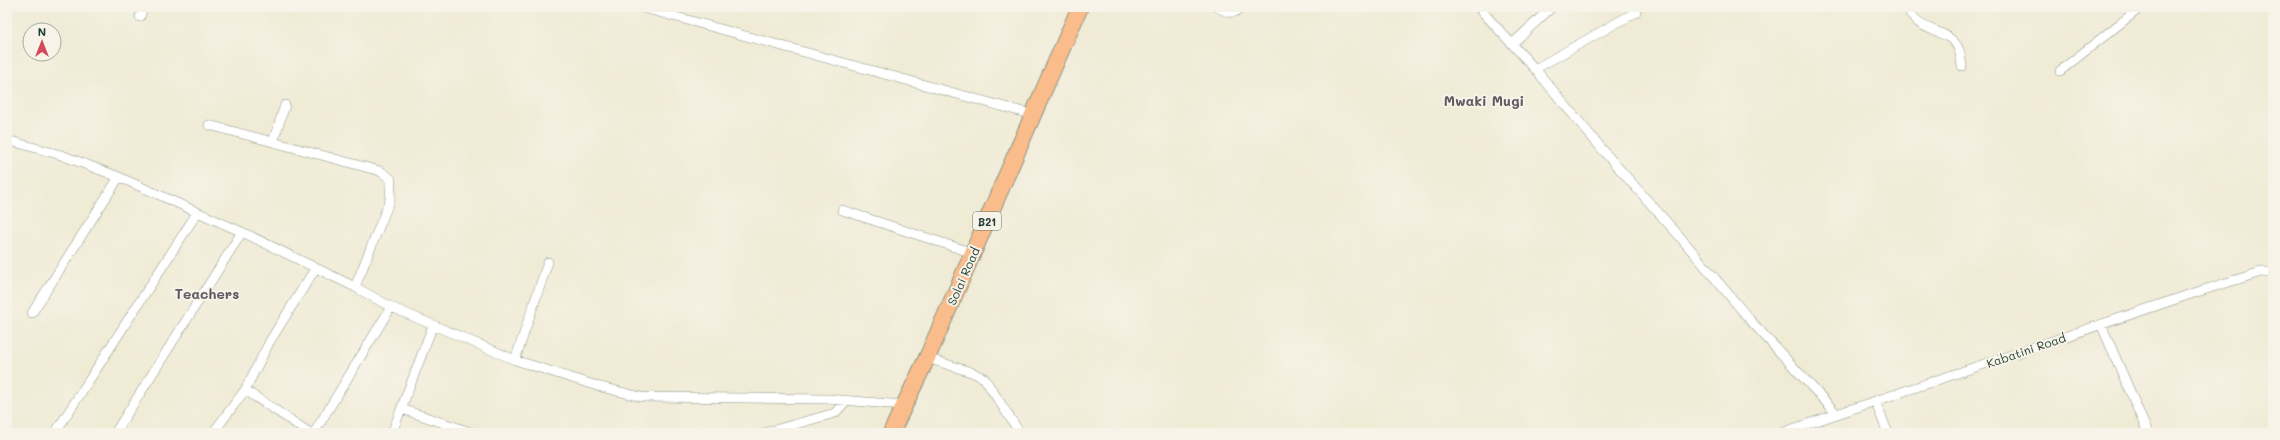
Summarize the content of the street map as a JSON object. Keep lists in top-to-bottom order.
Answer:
{
  "streets": {
    "highway": ["B21", "Solai Road"],
    "street": ["Kabatini Road"]
  },
  "districts": ["Mwaki Mugi", "Teachers"],
  "north": "top"
}
